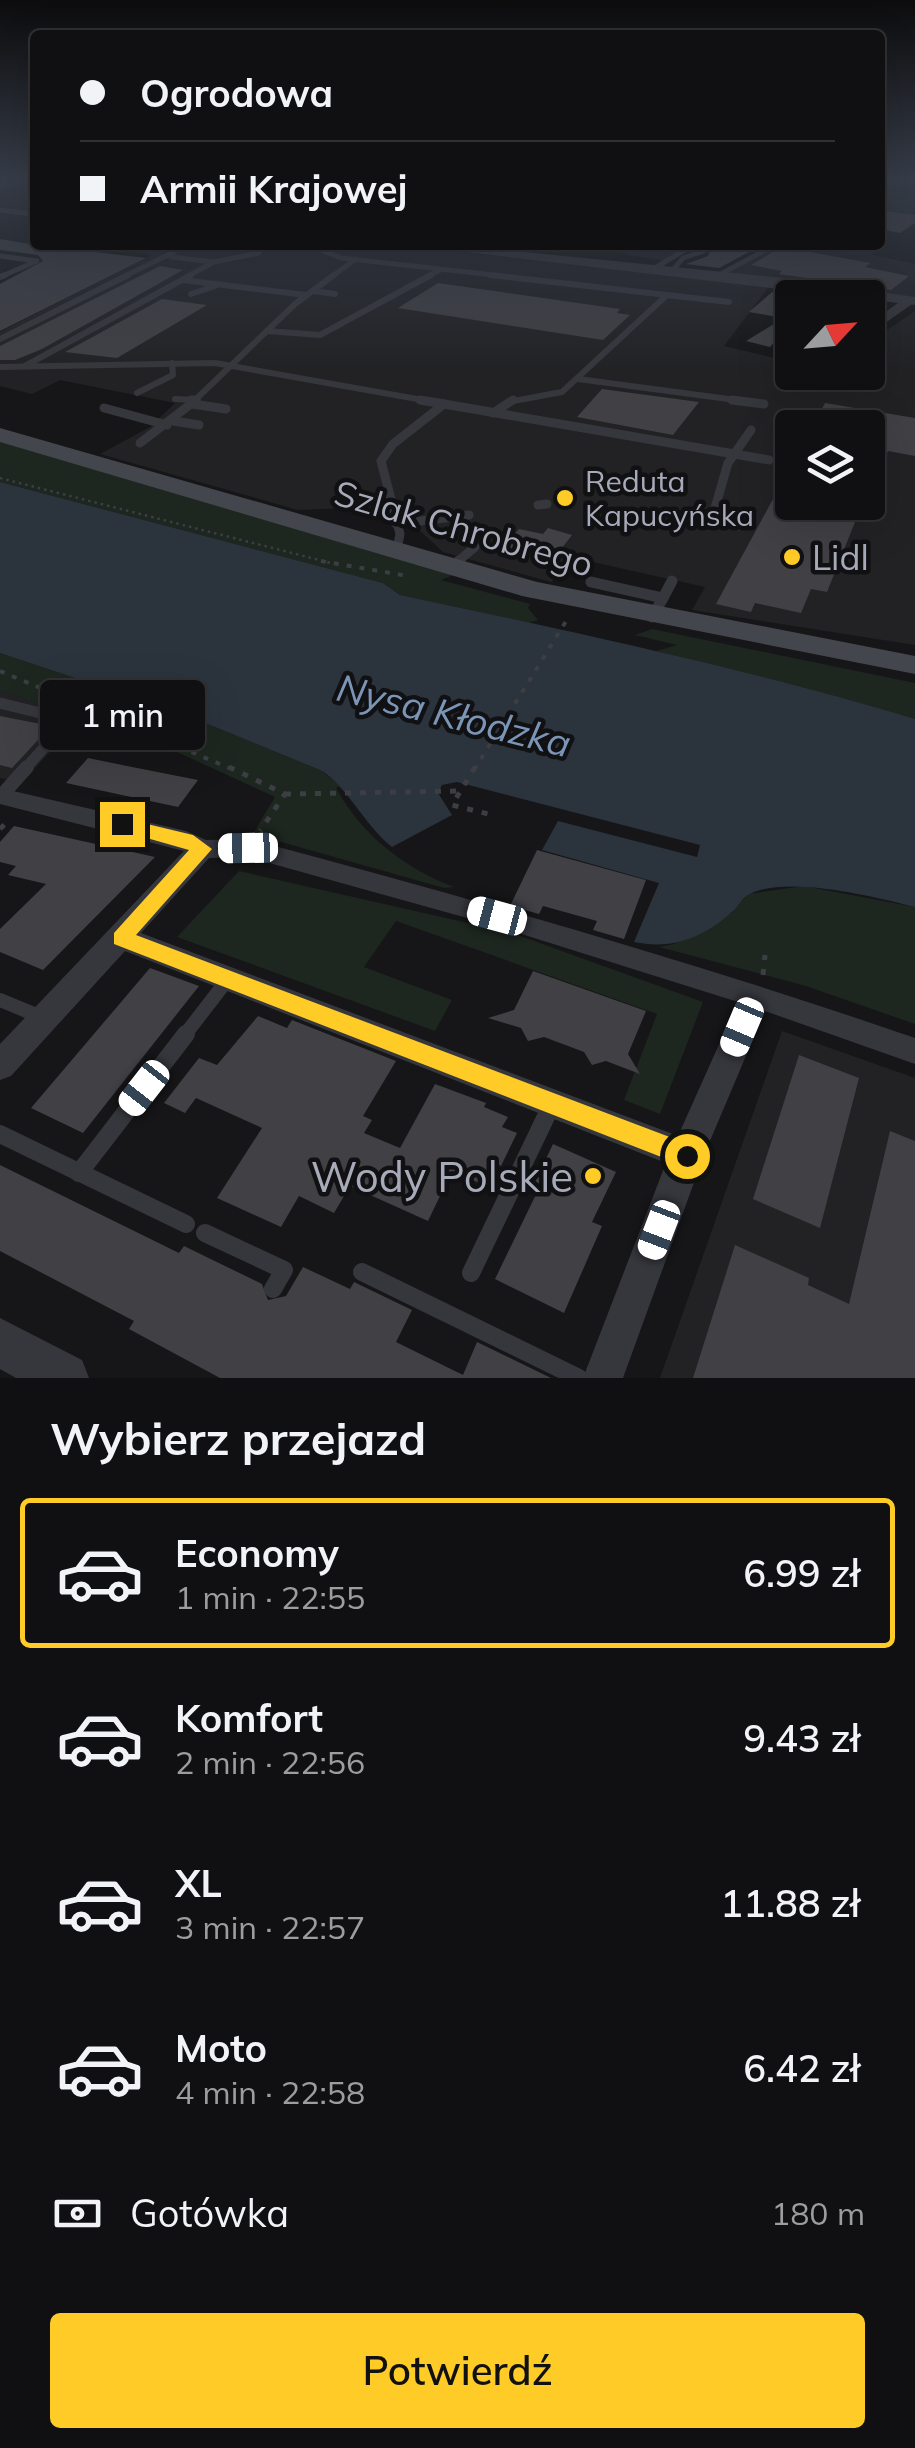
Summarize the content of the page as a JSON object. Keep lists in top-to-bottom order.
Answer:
{
  "streets": {
    "main road": ["Szlak Chrobrego"]
  },
  "water": ["Nysa Kłodzka"],
  "places": ["Reduta Kapucyńska", "Lidl", "Wody Polskie"],
  "north": "top right",
  "page": {
    "banner": ["Ogrodowa", "Armii Krajowej"],
    "bubble": "1 min",
    "heading": "Wybierz przejazd",
    "list": [
      {
        "name": "Economy",
        "note": "1 min · 22:55",
        "value": "6.99 zł"
      },
      {
        "name": "Komfort",
        "note": "2 min · 22:56",
        "value": "9.43 zł"
      },
      {
        "name": "XL",
        "note": "3 min · 22:57",
        "value": "11.88 zł"
      },
      {
        "name": "Moto",
        "note": "4 min · 22:58",
        "value": "6.42 zł"
      }
    ],
    "pay": ["Gotówka", "180 m"],
    "buttons": "Potwierdź"
  }
}
